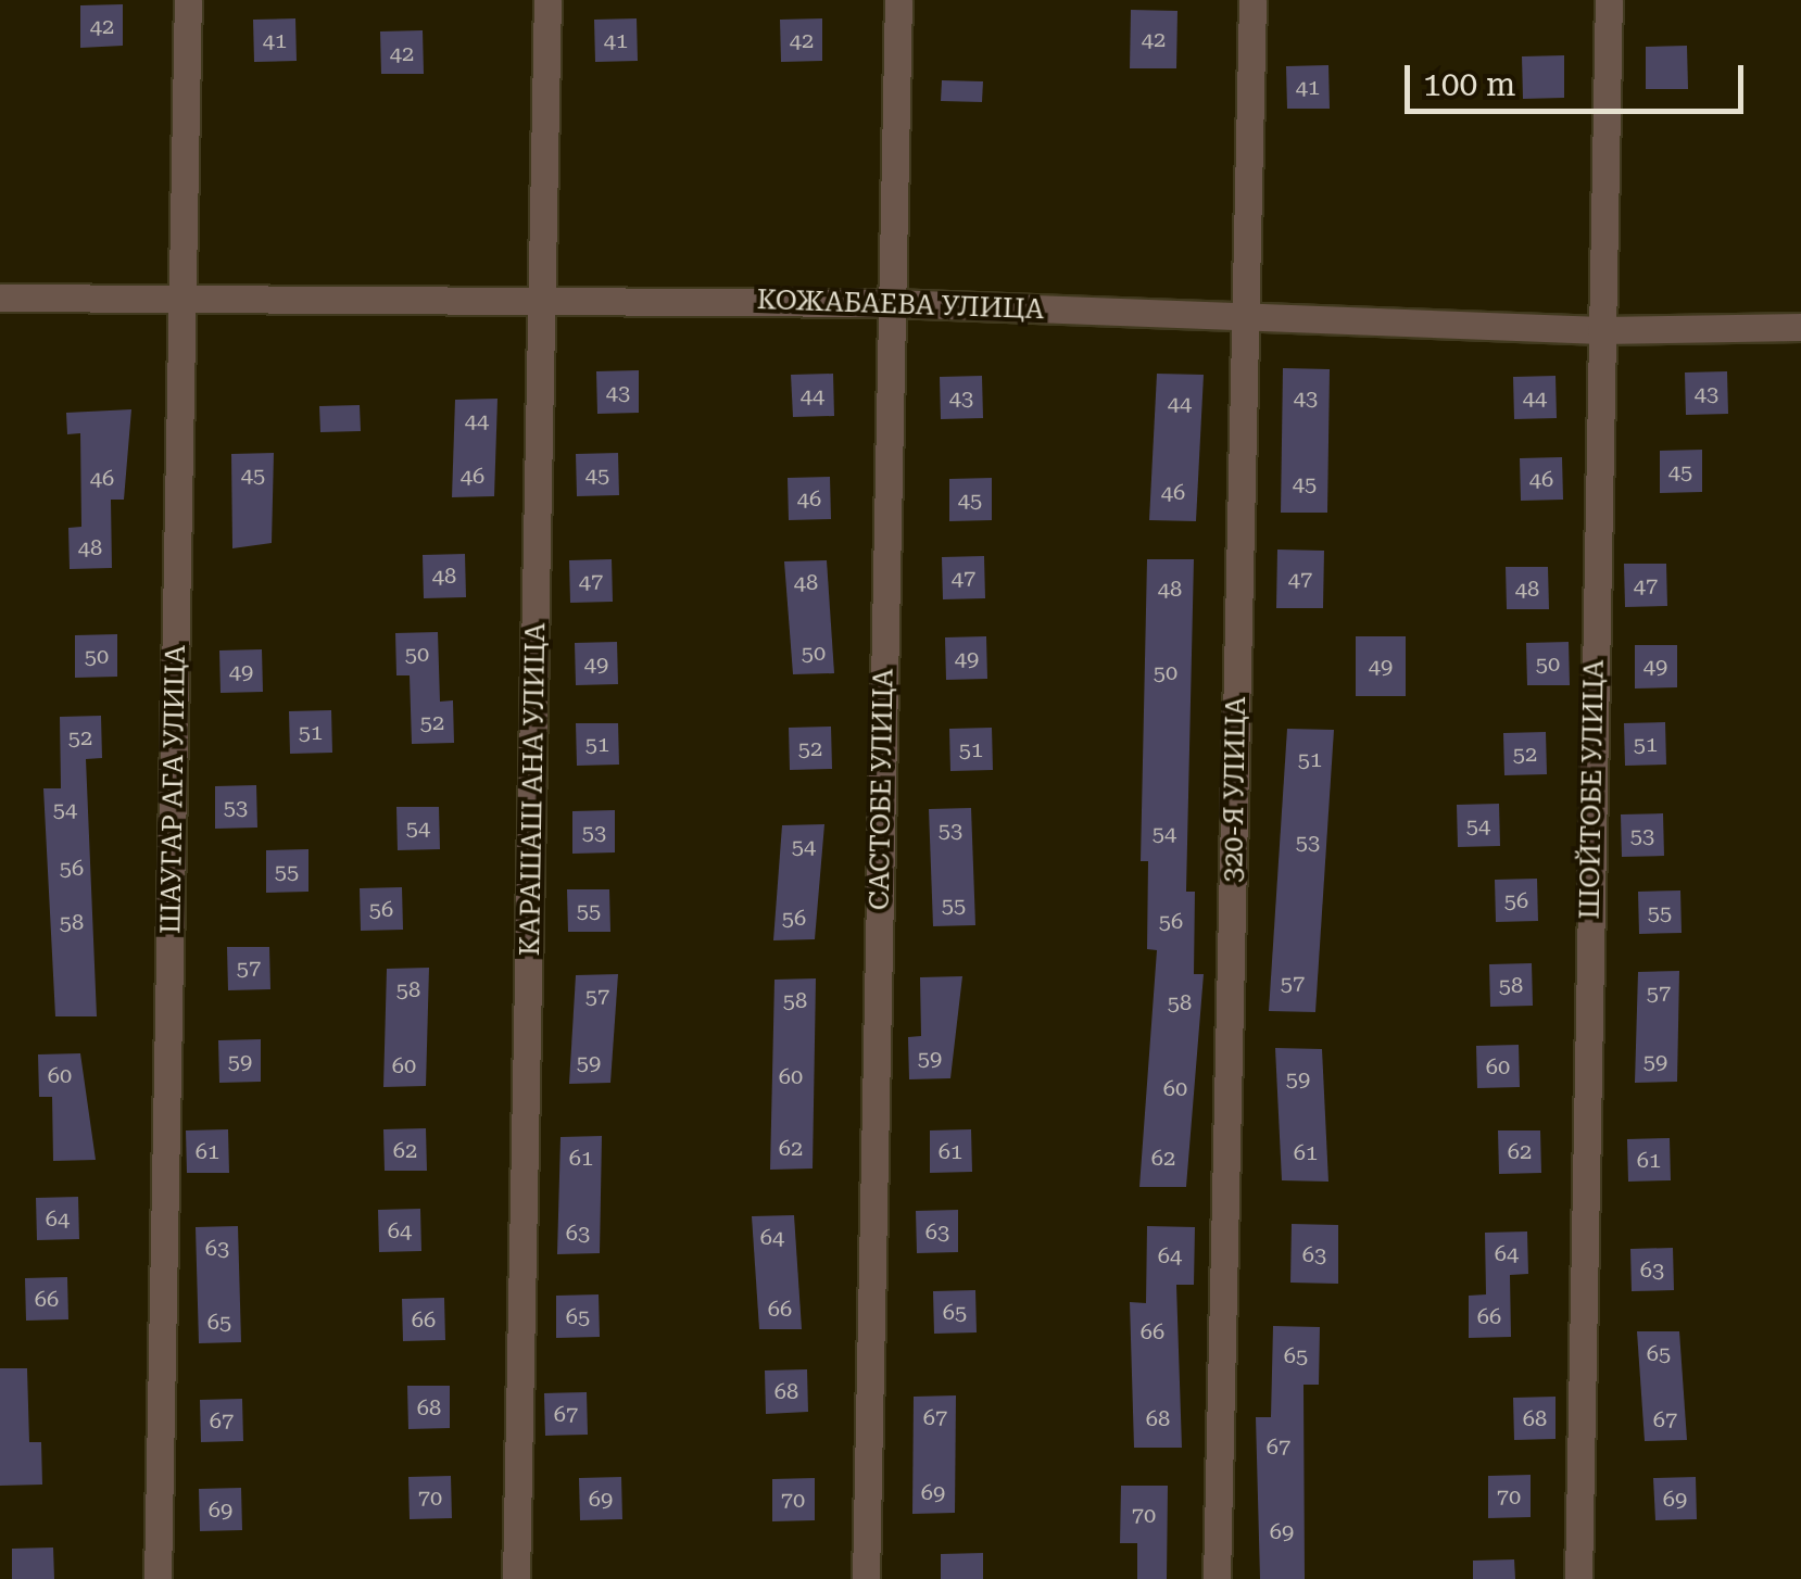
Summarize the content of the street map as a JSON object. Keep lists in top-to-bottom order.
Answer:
{
  "streets": {
    "street": [
      "КОЖАБАЕВА УЛИЦА",
      "ШАУГАР АГА УЛИЦА",
      "КАРАШАШ АНА УЛИЦА",
      "САСТОБЕ УЛИЦА",
      "320-Я УЛИЦА",
      "ШОЙТОБЕ УЛИЦА"
    ]
  },
  "crossings": [
    ["КОЖАБАЕВА УЛИЦА", "ШАУГАР АГА УЛИЦА"],
    ["КОЖАБАЕВА УЛИЦА", "КАРАШАШ АНА УЛИЦА"],
    ["КОЖАБАЕВА УЛИЦА", "САСТОБЕ УЛИЦА"],
    ["КОЖАБАЕВА УЛИЦА", "320-Я УЛИЦА"],
    ["КОЖАБАЕВА УЛИЦА", "ШОЙТОБЕ УЛИЦА"]
  ],
  "house_numbers": [
    "42",
    "42",
    "41",
    "41",
    "42",
    "42",
    "41",
    "43",
    "43",
    "44",
    "43",
    "43",
    "44",
    "44",
    "44",
    "45",
    "45",
    "45",
    "46",
    "46",
    "46",
    "45",
    "46",
    "46",
    "45",
    "48",
    "48",
    "47",
    "47",
    "47",
    "48",
    "47",
    "48",
    "48",
    "50",
    "50",
    "50",
    "49",
    "49",
    "50",
    "49",
    "49",
    "49",
    "50",
    "52",
    "51",
    "52",
    "51",
    "51",
    "52",
    "51",
    "52",
    "51",
    "53",
    "54",
    "54",
    "54",
    "53",
    "53",
    "54",
    "53",
    "53",
    "54",
    "56",
    "55",
    "56",
    "55",
    "56",
    "55",
    "55",
    "56",
    "56",
    "58",
    "57",
    "57",
    "58",
    "58",
    "57",
    "57",
    "58",
    "58",
    "59",
    "59",
    "59",
    "59",
    "60",
    "60",
    "60",
    "60",
    "59",
    "60",
    "62",
    "62",
    "61",
    "61",
    "62",
    "61",
    "61",
    "62",
    "61",
    "64",
    "64",
    "63",
    "63",
    "64",
    "63",
    "64",
    "63",
    "64",
    "63",
    "66",
    "66",
    "65",
    "65",
    "66",
    "66",
    "65",
    "66",
    "65",
    "65",
    "68",
    "68",
    "67",
    "67",
    "68",
    "68",
    "67",
    "67",
    "67",
    "69",
    "70",
    "70",
    "69",
    "69",
    "70",
    "69",
    "70",
    "69"
  ],
  "scale_bar": "100 m"
}
